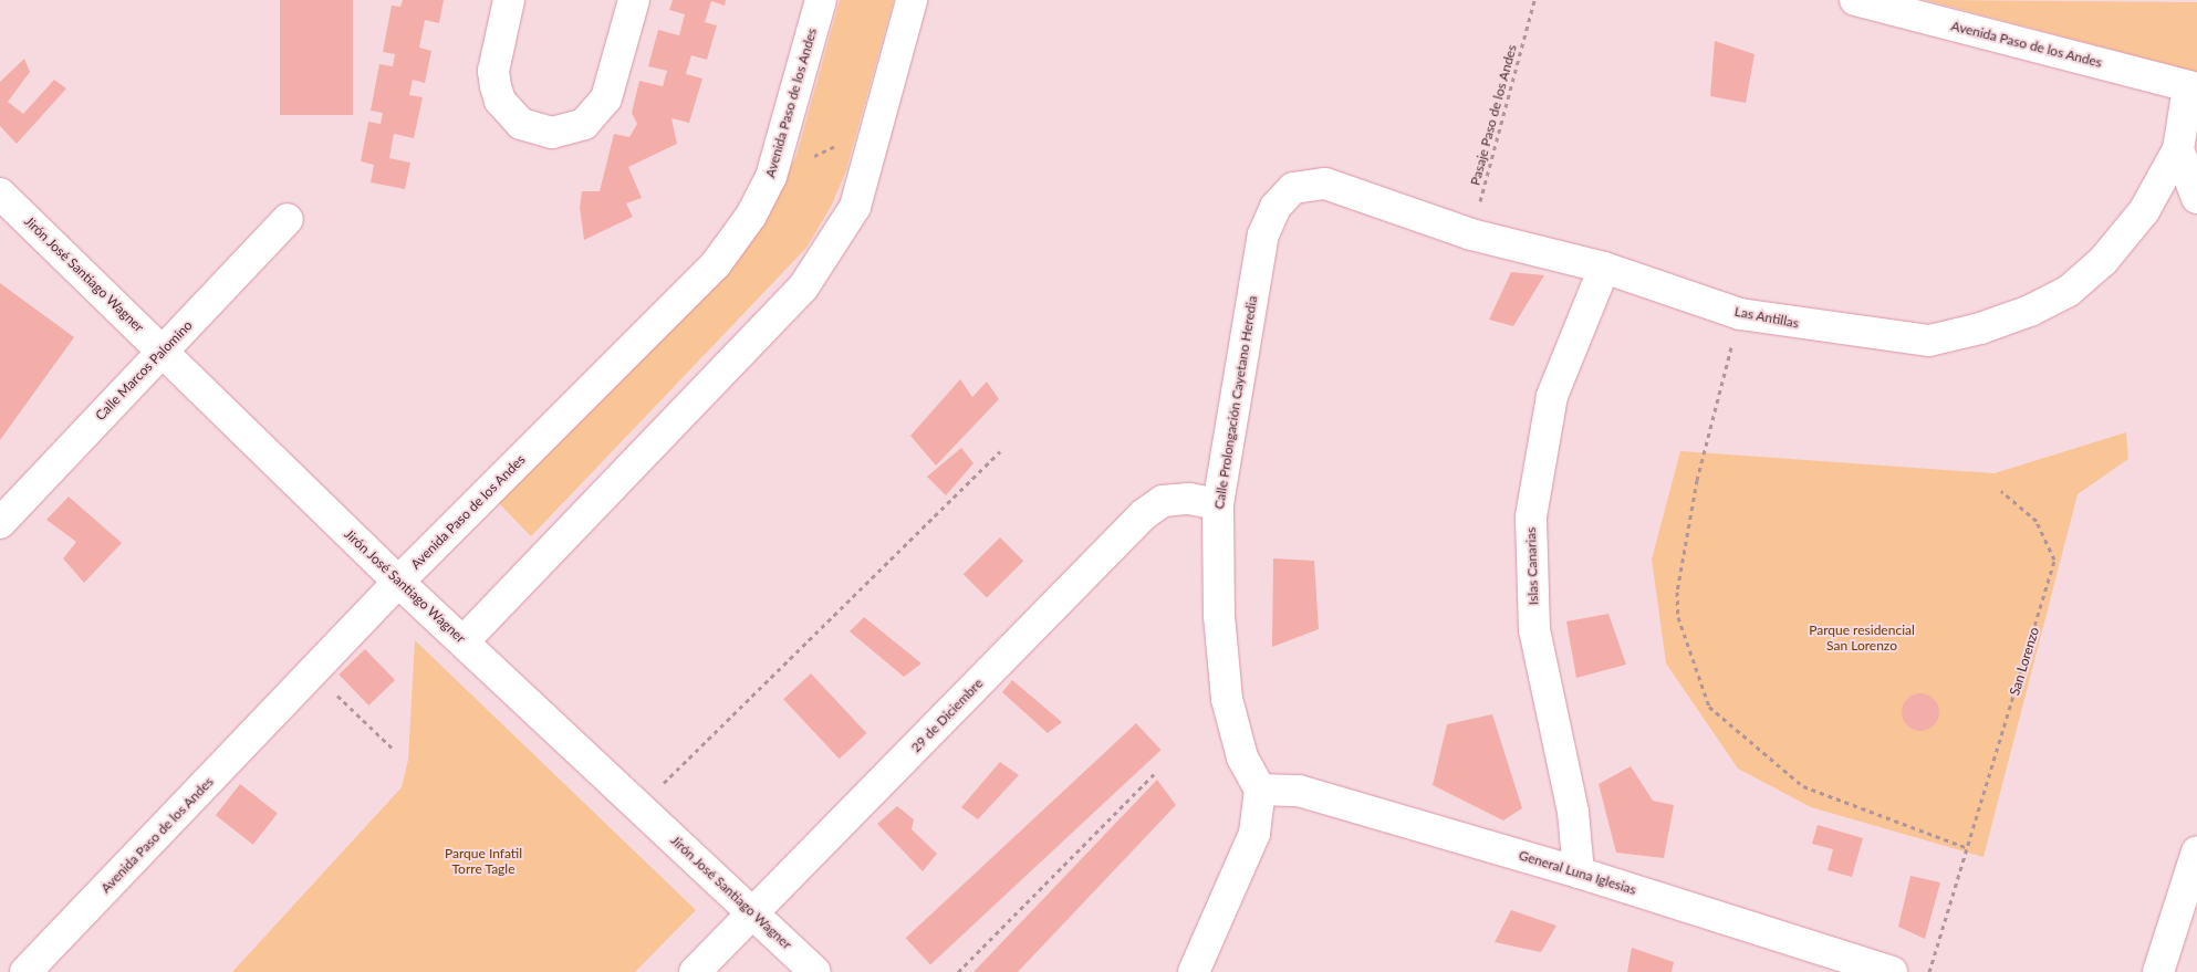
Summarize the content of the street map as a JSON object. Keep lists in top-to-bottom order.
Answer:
{
  "streets": {
    "street": [
      "Avenida Paso de los Andes",
      "Jirón José Santiago Wagner",
      "Las Antillas",
      "Calle Marcos Palomino",
      "Calle Prolongación Cayetano Heredia",
      "Islas Canarias",
      "29 de Diciembre",
      "General Luna Iglesias"
    ],
    "path": ["Pasaje Paso de los Andes", "San Lorenzo"]
  },
  "crossings": [
    ["Avenida Paso de los Andes", "Jirón José Santiago Wagner"],
    ["Pasaje Paso de los Andes", "Las Antillas"],
    ["Jirón José Santiago Wagner", "Calle Marcos Palomino"],
    ["Jirón José Santiago Wagner", "29 de Diciembre"],
    ["Las Antillas", "Calle Prolongación Cayetano Heredia"],
    ["Las Antillas", "Islas Canarias"],
    ["Calle Prolongación Cayetano Heredia", "29 de Diciembre"],
    ["Calle Prolongación Cayetano Heredia", "General Luna Iglesias"],
    ["Islas Canarias", "General Luna Iglesias"]
  ],
  "parks": ["Parque residencial San Lorenzo", "Parque Infatil Torre Tagle"]
}
